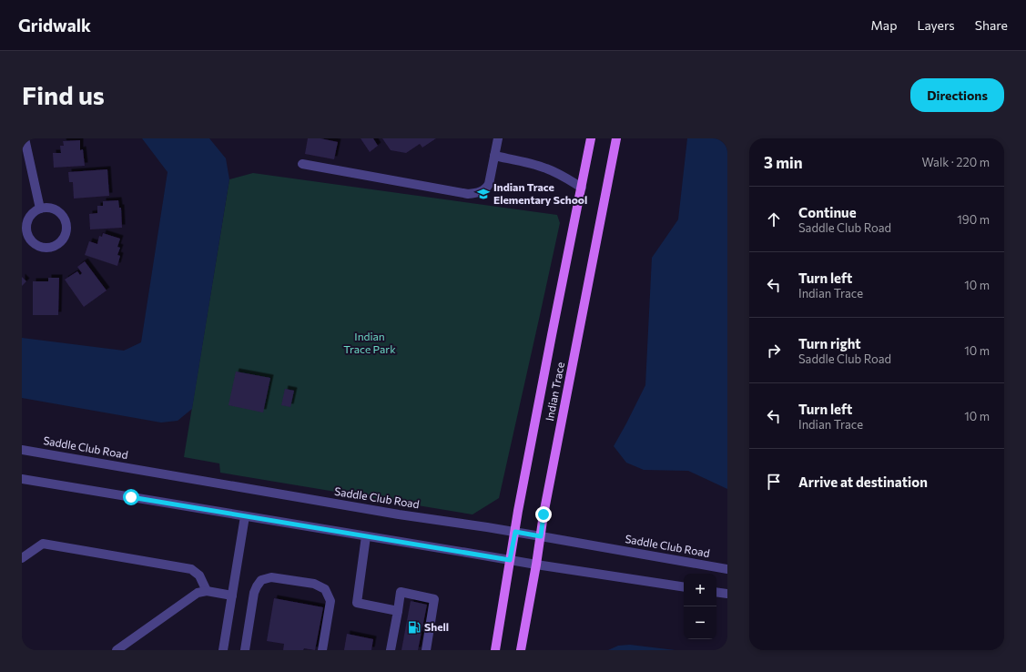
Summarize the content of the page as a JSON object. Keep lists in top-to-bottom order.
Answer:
{
  "streets": {
    "main road": ["Indian Trace"],
    "street": ["Saddle Club Road"]
  },
  "crossings": [
    ["Indian Trace", "Saddle Club Road"]
  ],
  "parks": ["Indian Trace Park"],
  "places": {
    "school or university": ["Indian Trace Elementary School"],
    "fuel station": ["Shell"]
  },
  "page": {
    "header": "Gridwalk",
    "nav": ["Map", "Layers", "Share"],
    "buttons": "Directions",
    "title": "Find us",
    "heading": ["3 min", "Walk · 220 m"],
    "list": [
      ["Continue", "Saddle Club Road", "190 m"],
      ["Turn left", "Indian Trace", "10 m"],
      ["Turn right", "Saddle Club Road", "10 m"],
      ["Turn left", "Indian Trace", "10 m"],
      "Arrive at destination"
    ],
    "map_buttons": ["+", "−"]
  }
}
